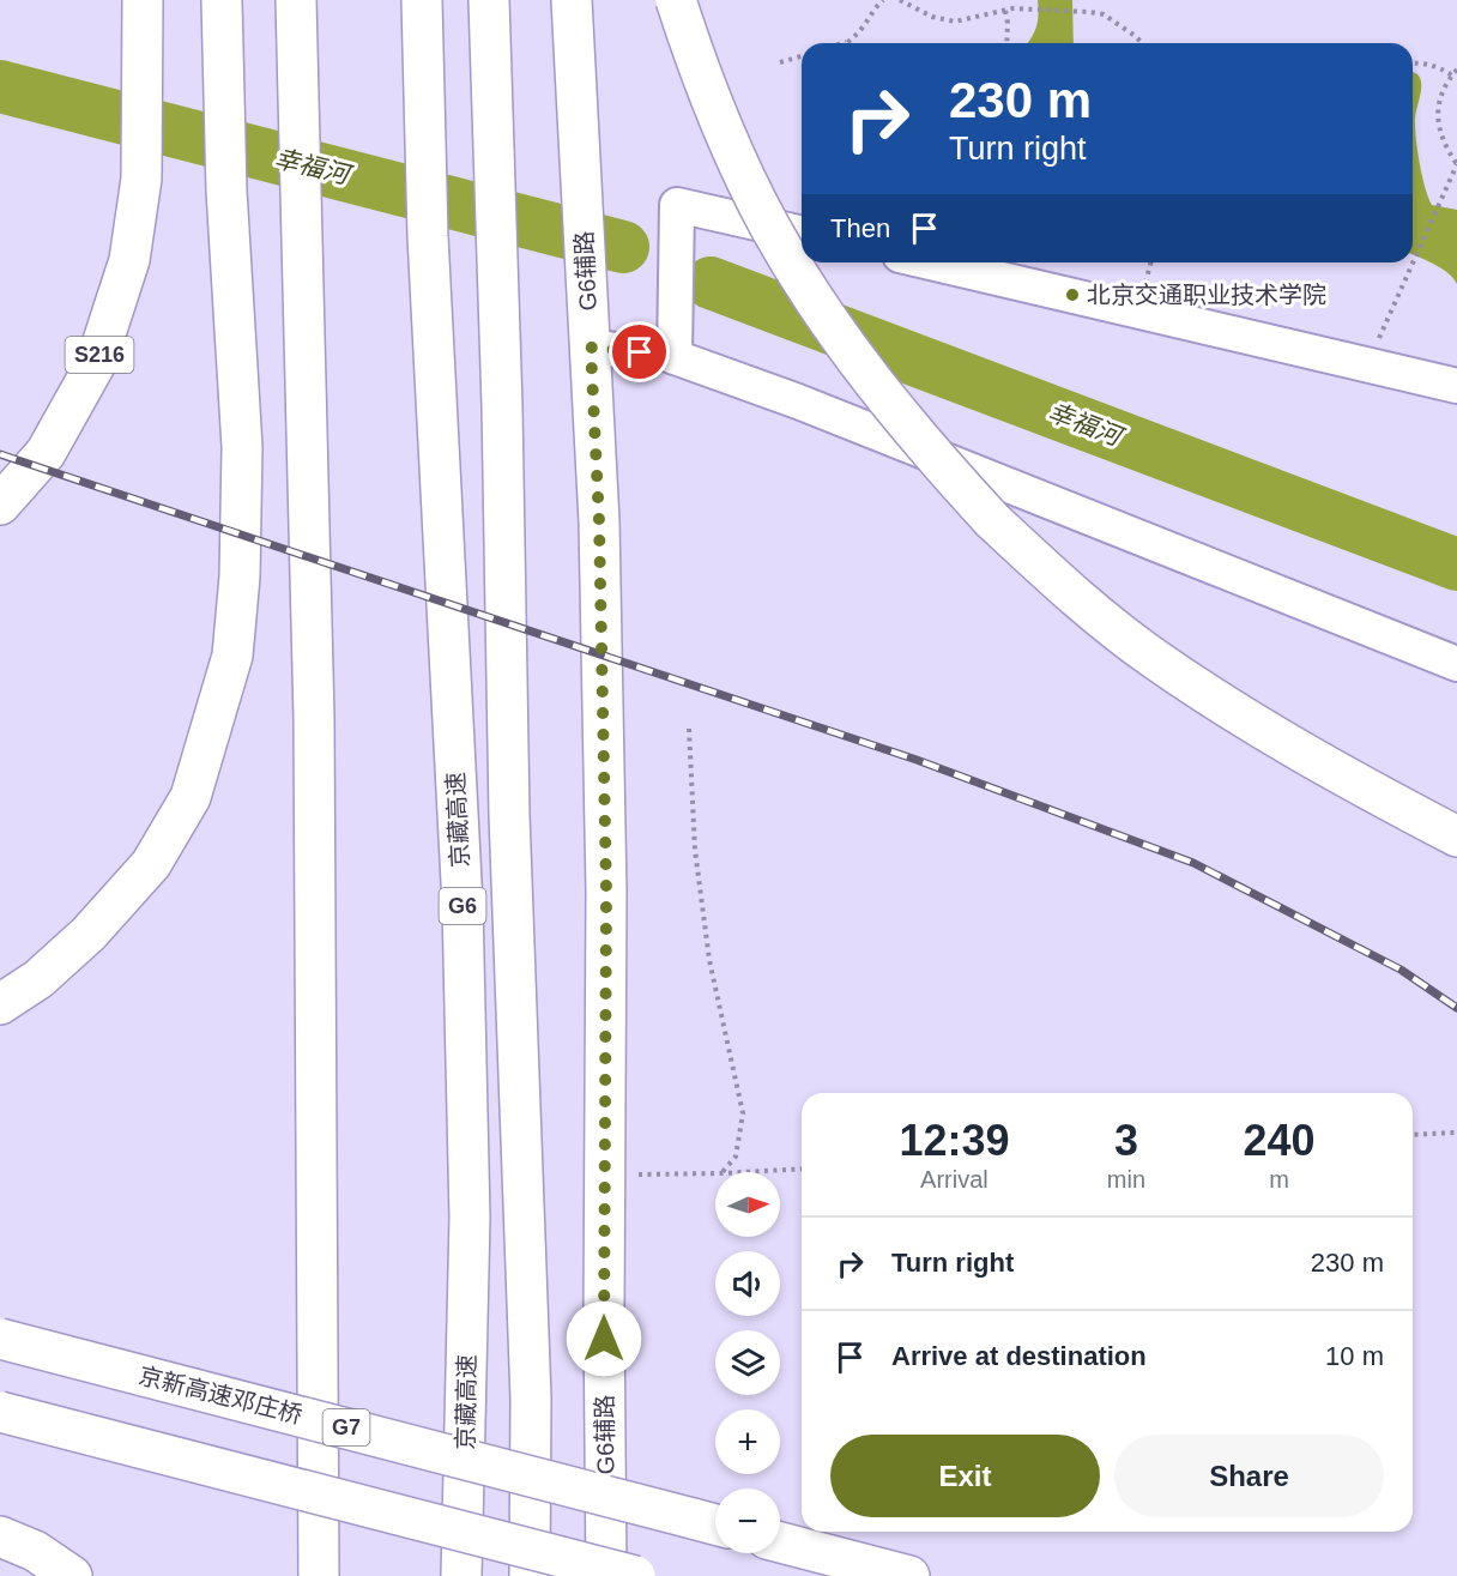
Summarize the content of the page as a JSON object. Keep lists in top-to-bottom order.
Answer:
{
  "streets": {
    "main road": [
      "G6辅路",
      "S216",
      "京藏高速",
      "G6",
      "京新高速邓庄桥",
      "G7"
    ]
  },
  "water": ["幸福河"],
  "places": ["北京交通职业技术学院"],
  "north": "right",
  "page": {
    "turn": ["230 m", "Turn right"],
    "then": "Then",
    "eta": [
      "12:39",
      "Arrival",
      "3",
      "min",
      "240",
      "m"
    ],
    "map_buttons": ["+", "−"],
    "list": [
      {
        "name": "Turn right",
        "value": "230 m"
      },
      {
        "name": "Arrive at destination",
        "value": "10 m"
      }
    ],
    "buttons": ["Exit", "Share"]
  }
}
